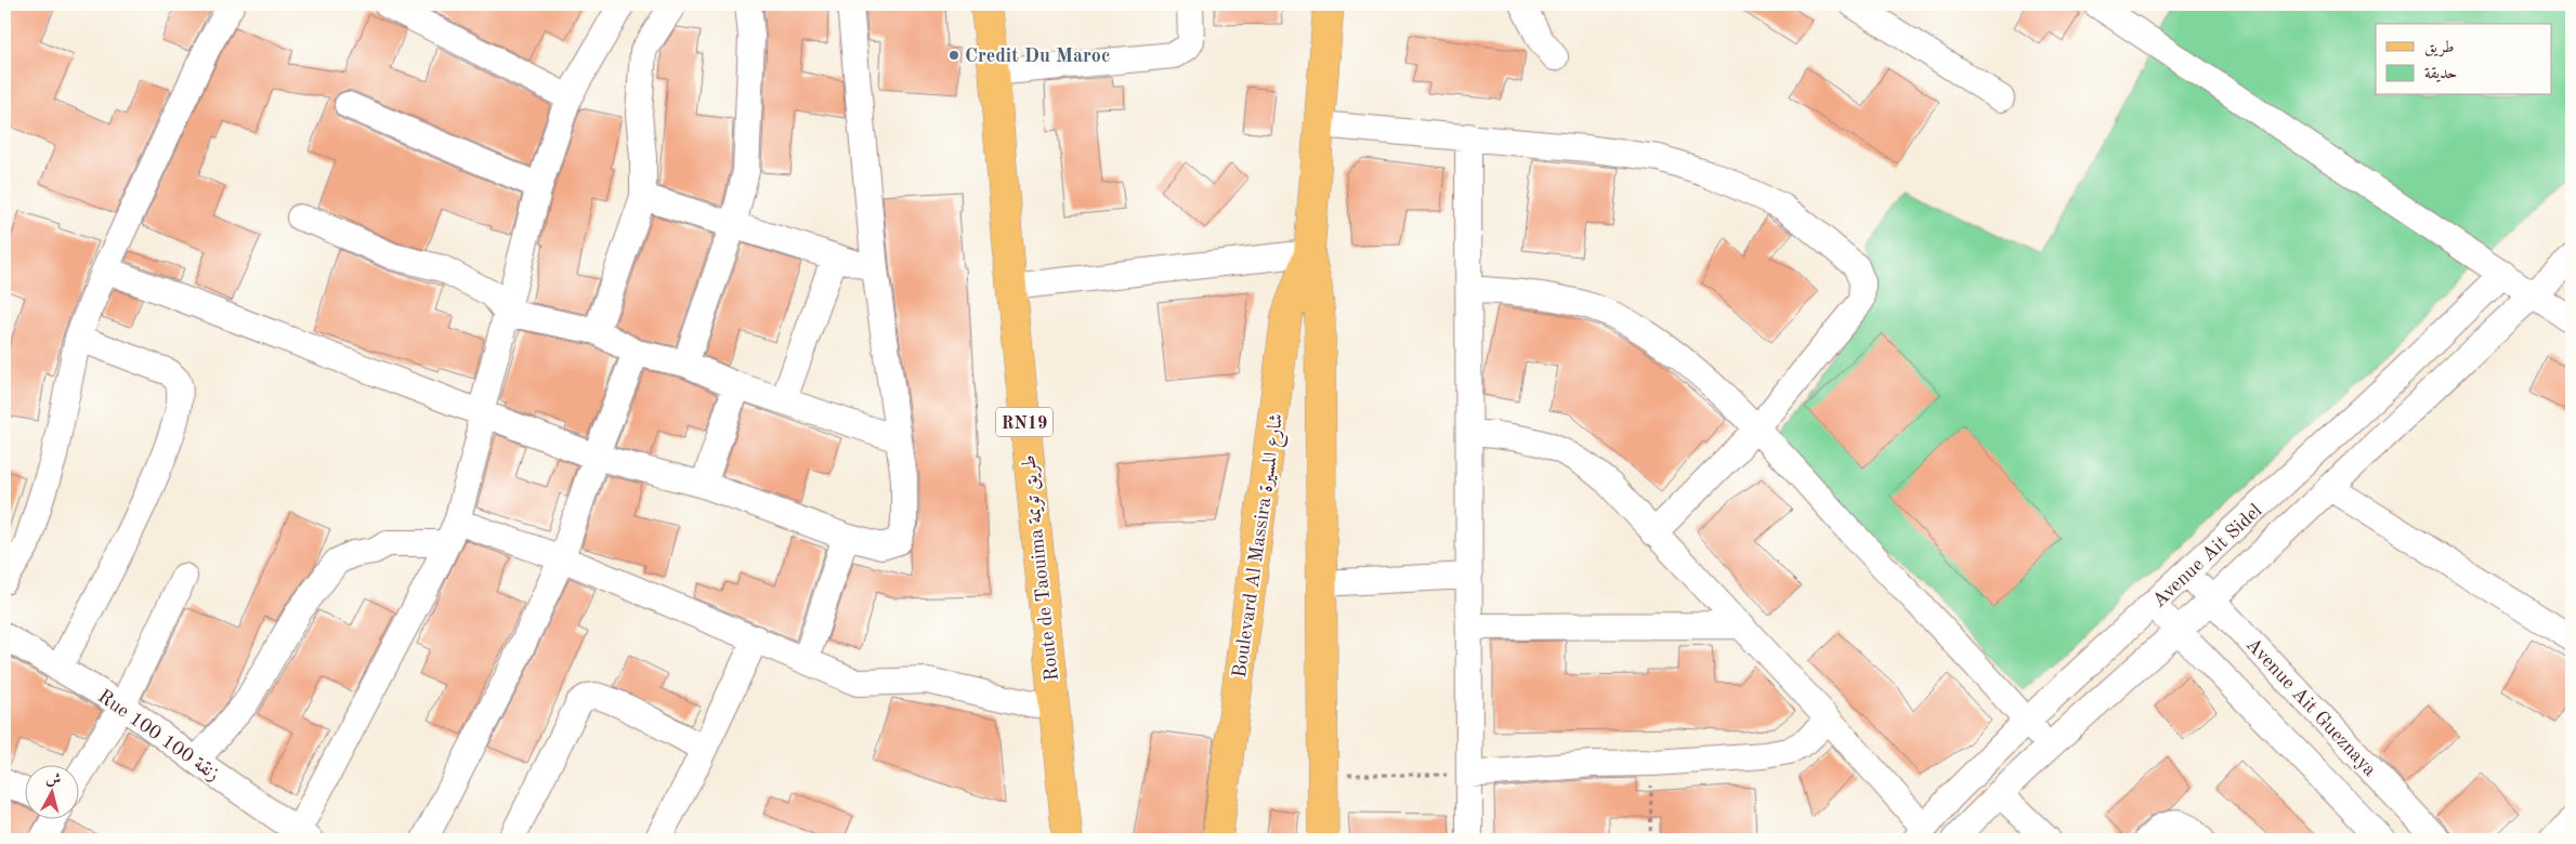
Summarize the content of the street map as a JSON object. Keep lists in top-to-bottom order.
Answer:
{
  "streets": {
    "main road": ["RN19", "Boulevard Al Massira شارع المسيرة", "Route de Taouima طريق تويمة"],
    "street": ["Avenue Ait Sidel", "Avenue Ait Gueznaya", "Rue 100 زنقة 100"]
  },
  "crossings": [
    ["Avenue Ait Sidel", "Avenue Ait Gueznaya"]
  ],
  "places": ["Credit Du Maroc"],
  "legend": ["طريق", "حديقة"],
  "north": "top"
}
